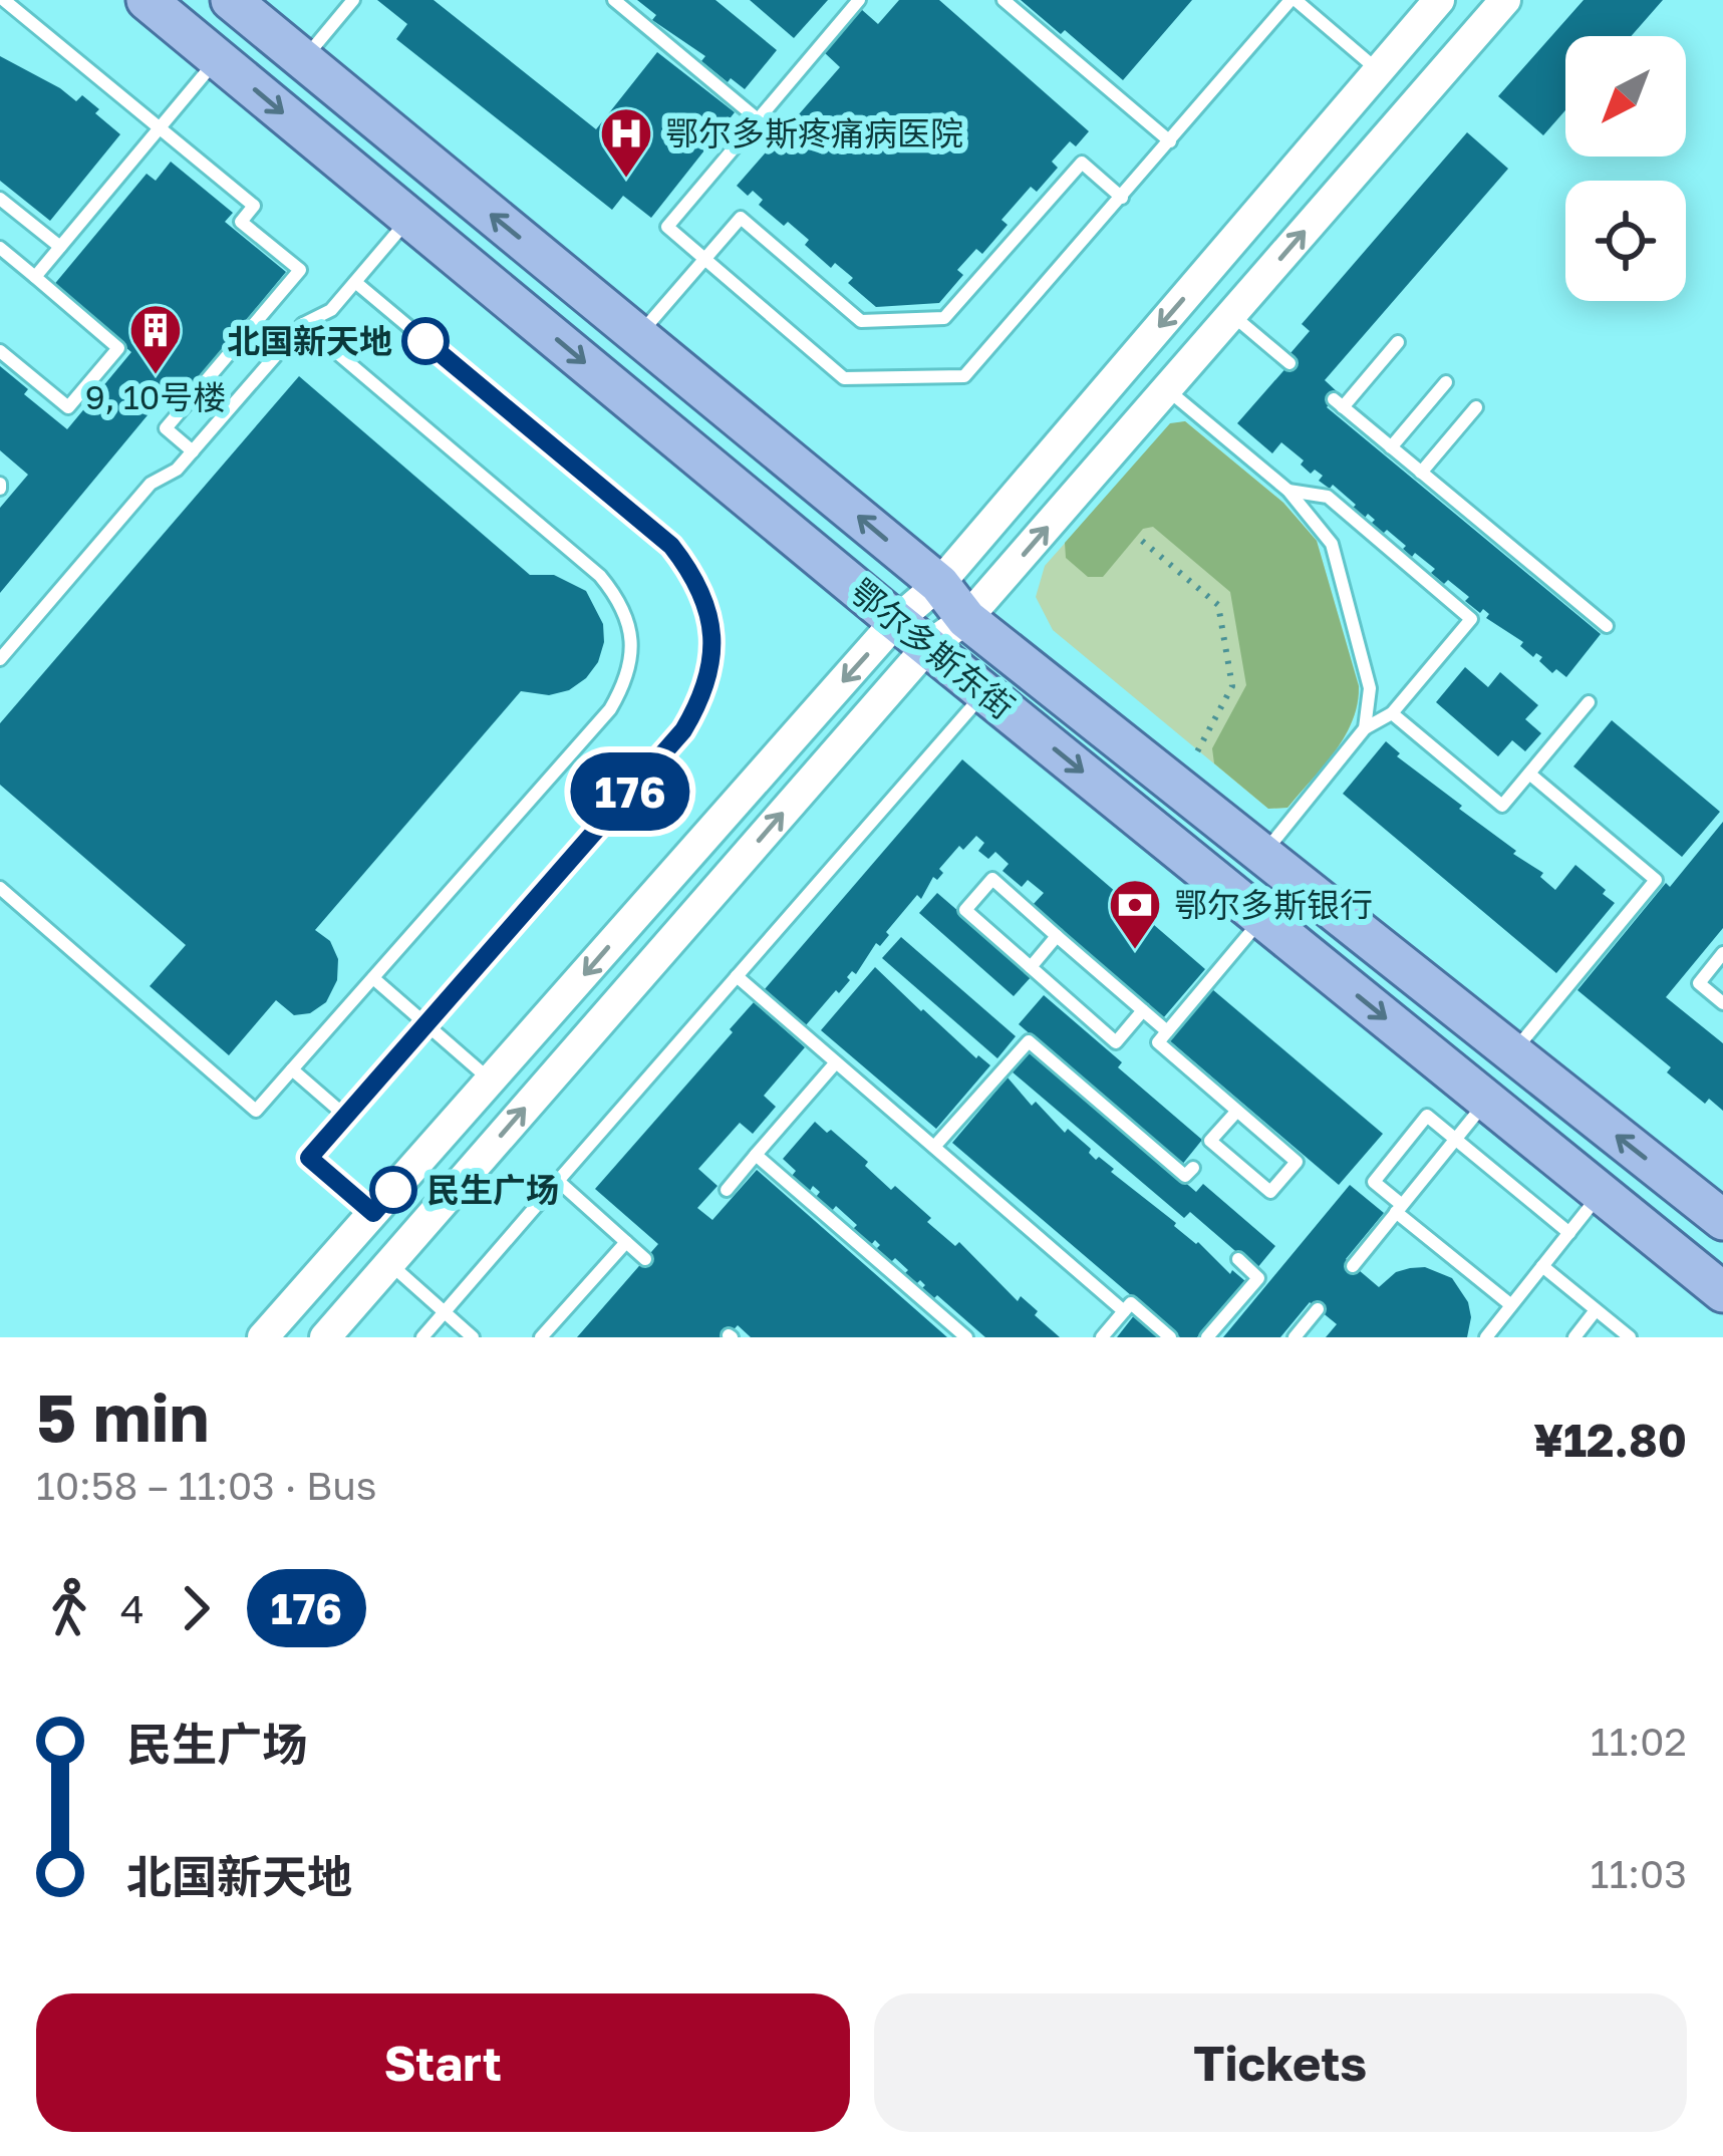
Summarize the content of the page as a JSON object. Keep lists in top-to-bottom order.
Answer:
{
  "streets": {
    "main road": ["鄂尔多斯东街"]
  },
  "places": {
    "hospital": ["鄂尔多斯疼痛病医院"],
    "other": ["北国新天地", "民生广场"],
    "building": ["9, 10号楼"],
    "bank": ["鄂尔多斯银行"]
  },
  "lines": ["bus line 176"],
  "north": "bottom left",
  "page": {
    "on_map": "176",
    "heading": ["5 min", "10:58 – 11:03 · Bus", "¥12.80"],
    "legs": ["4", "176"],
    "list": [
      {
        "name": "民生广场",
        "value": "11:02"
      },
      {
        "name": "北国新天地",
        "value": "11:03"
      }
    ],
    "buttons": ["Start", "Tickets"]
  }
}
